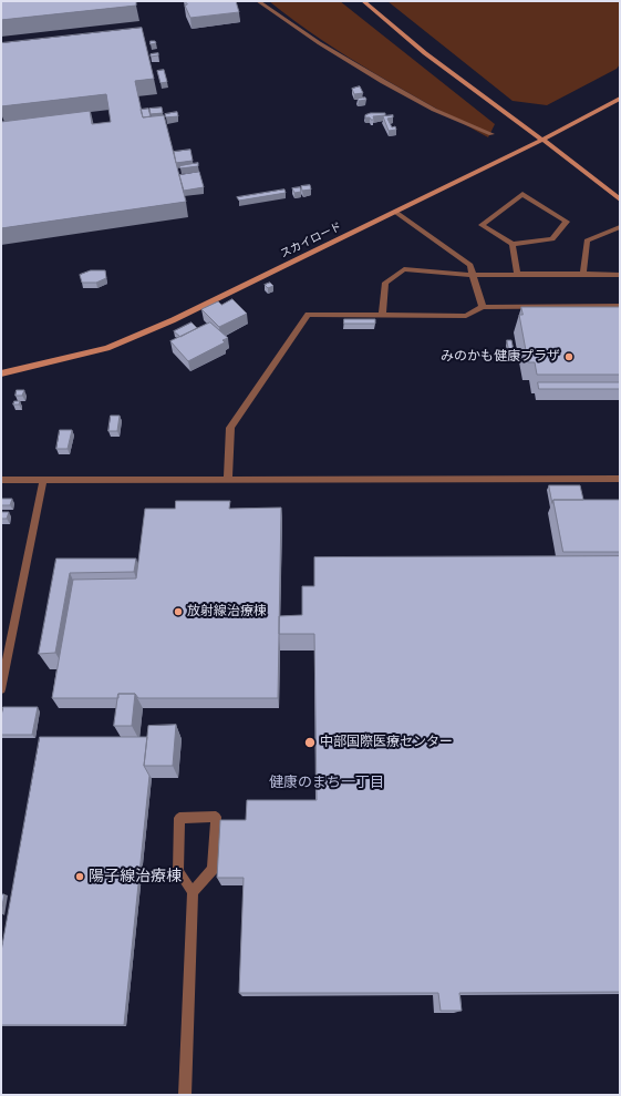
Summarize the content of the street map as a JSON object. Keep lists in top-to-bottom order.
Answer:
{
  "streets": {
    "street": ["スカイロード"]
  },
  "districts": ["健康のまち一丁目"],
  "places": [
    "みのかも健康プラザ",
    "放射線治療棟",
    "中部国際医療センター",
    "陽子線治療棟"
  ]
}
